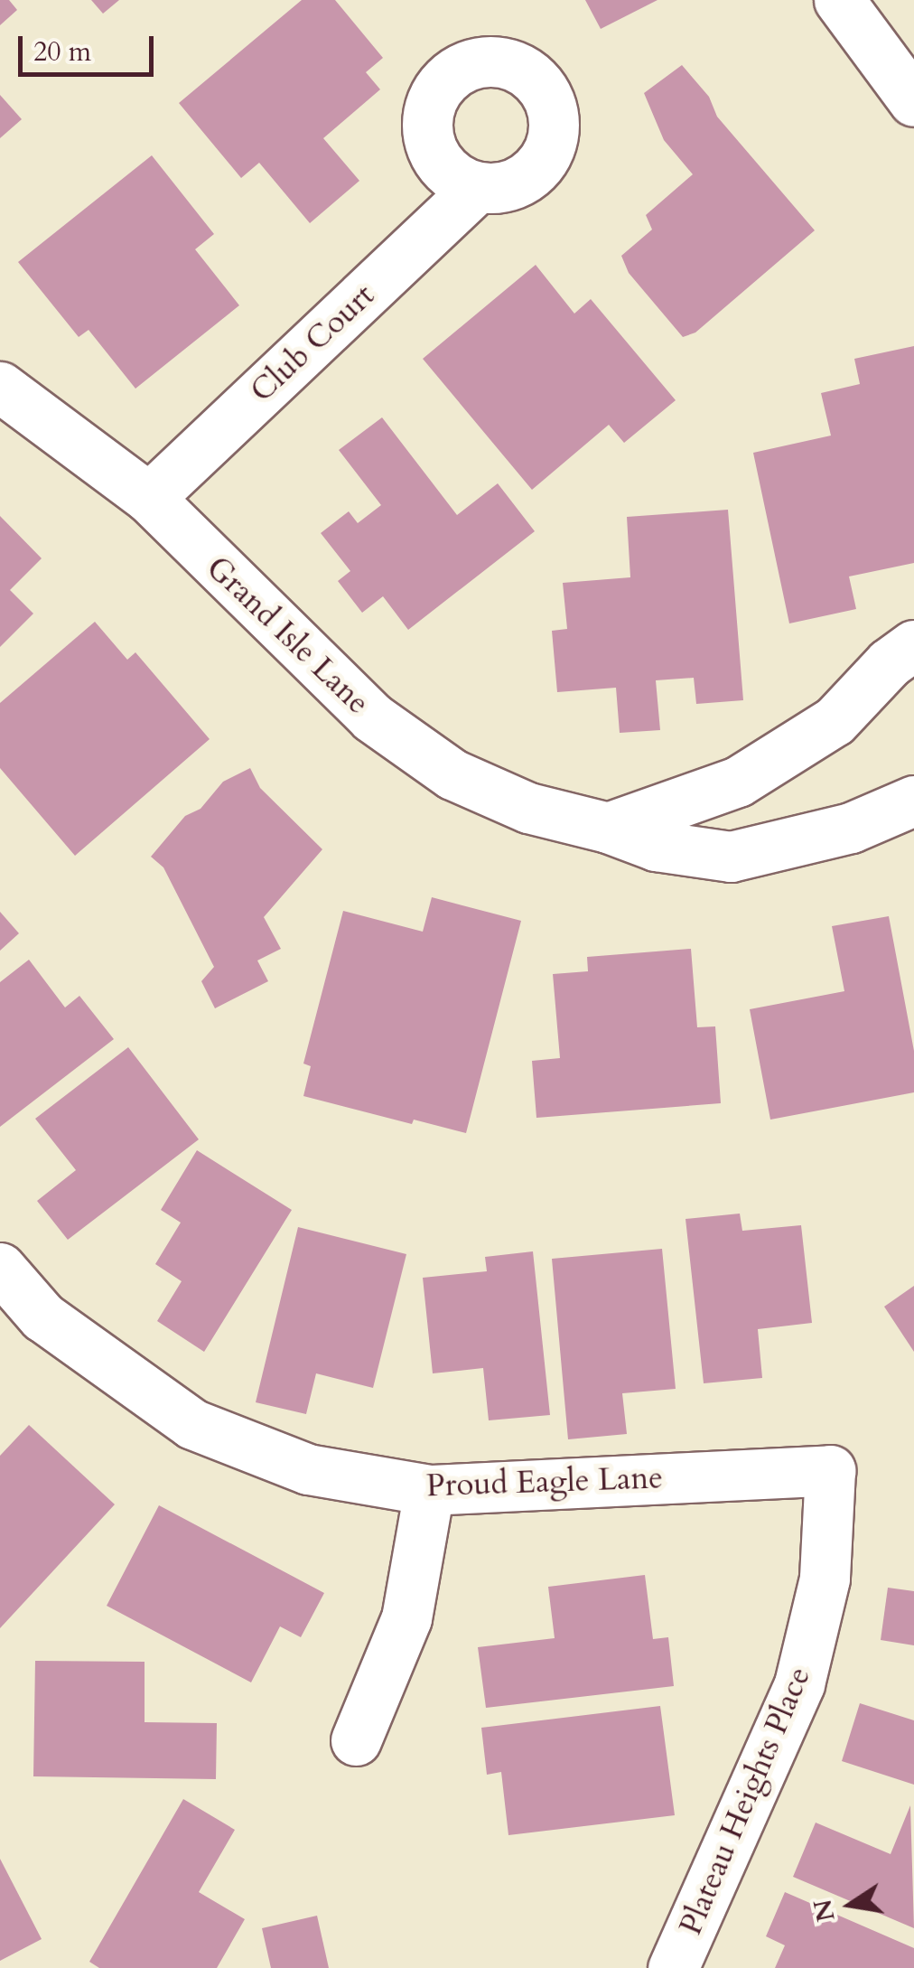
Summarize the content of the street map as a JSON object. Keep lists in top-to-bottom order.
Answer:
{
  "streets": {
    "street": [
      "Club Court",
      "Grand Isle Lane",
      "Proud Eagle Lane",
      "Plateau Heights Place"
    ]
  },
  "crossings": [
    ["Club Court", "Grand Isle Lane"],
    ["Proud Eagle Lane", "Plateau Heights Place"]
  ],
  "scale_bar": "20 m",
  "north": "left"
}
